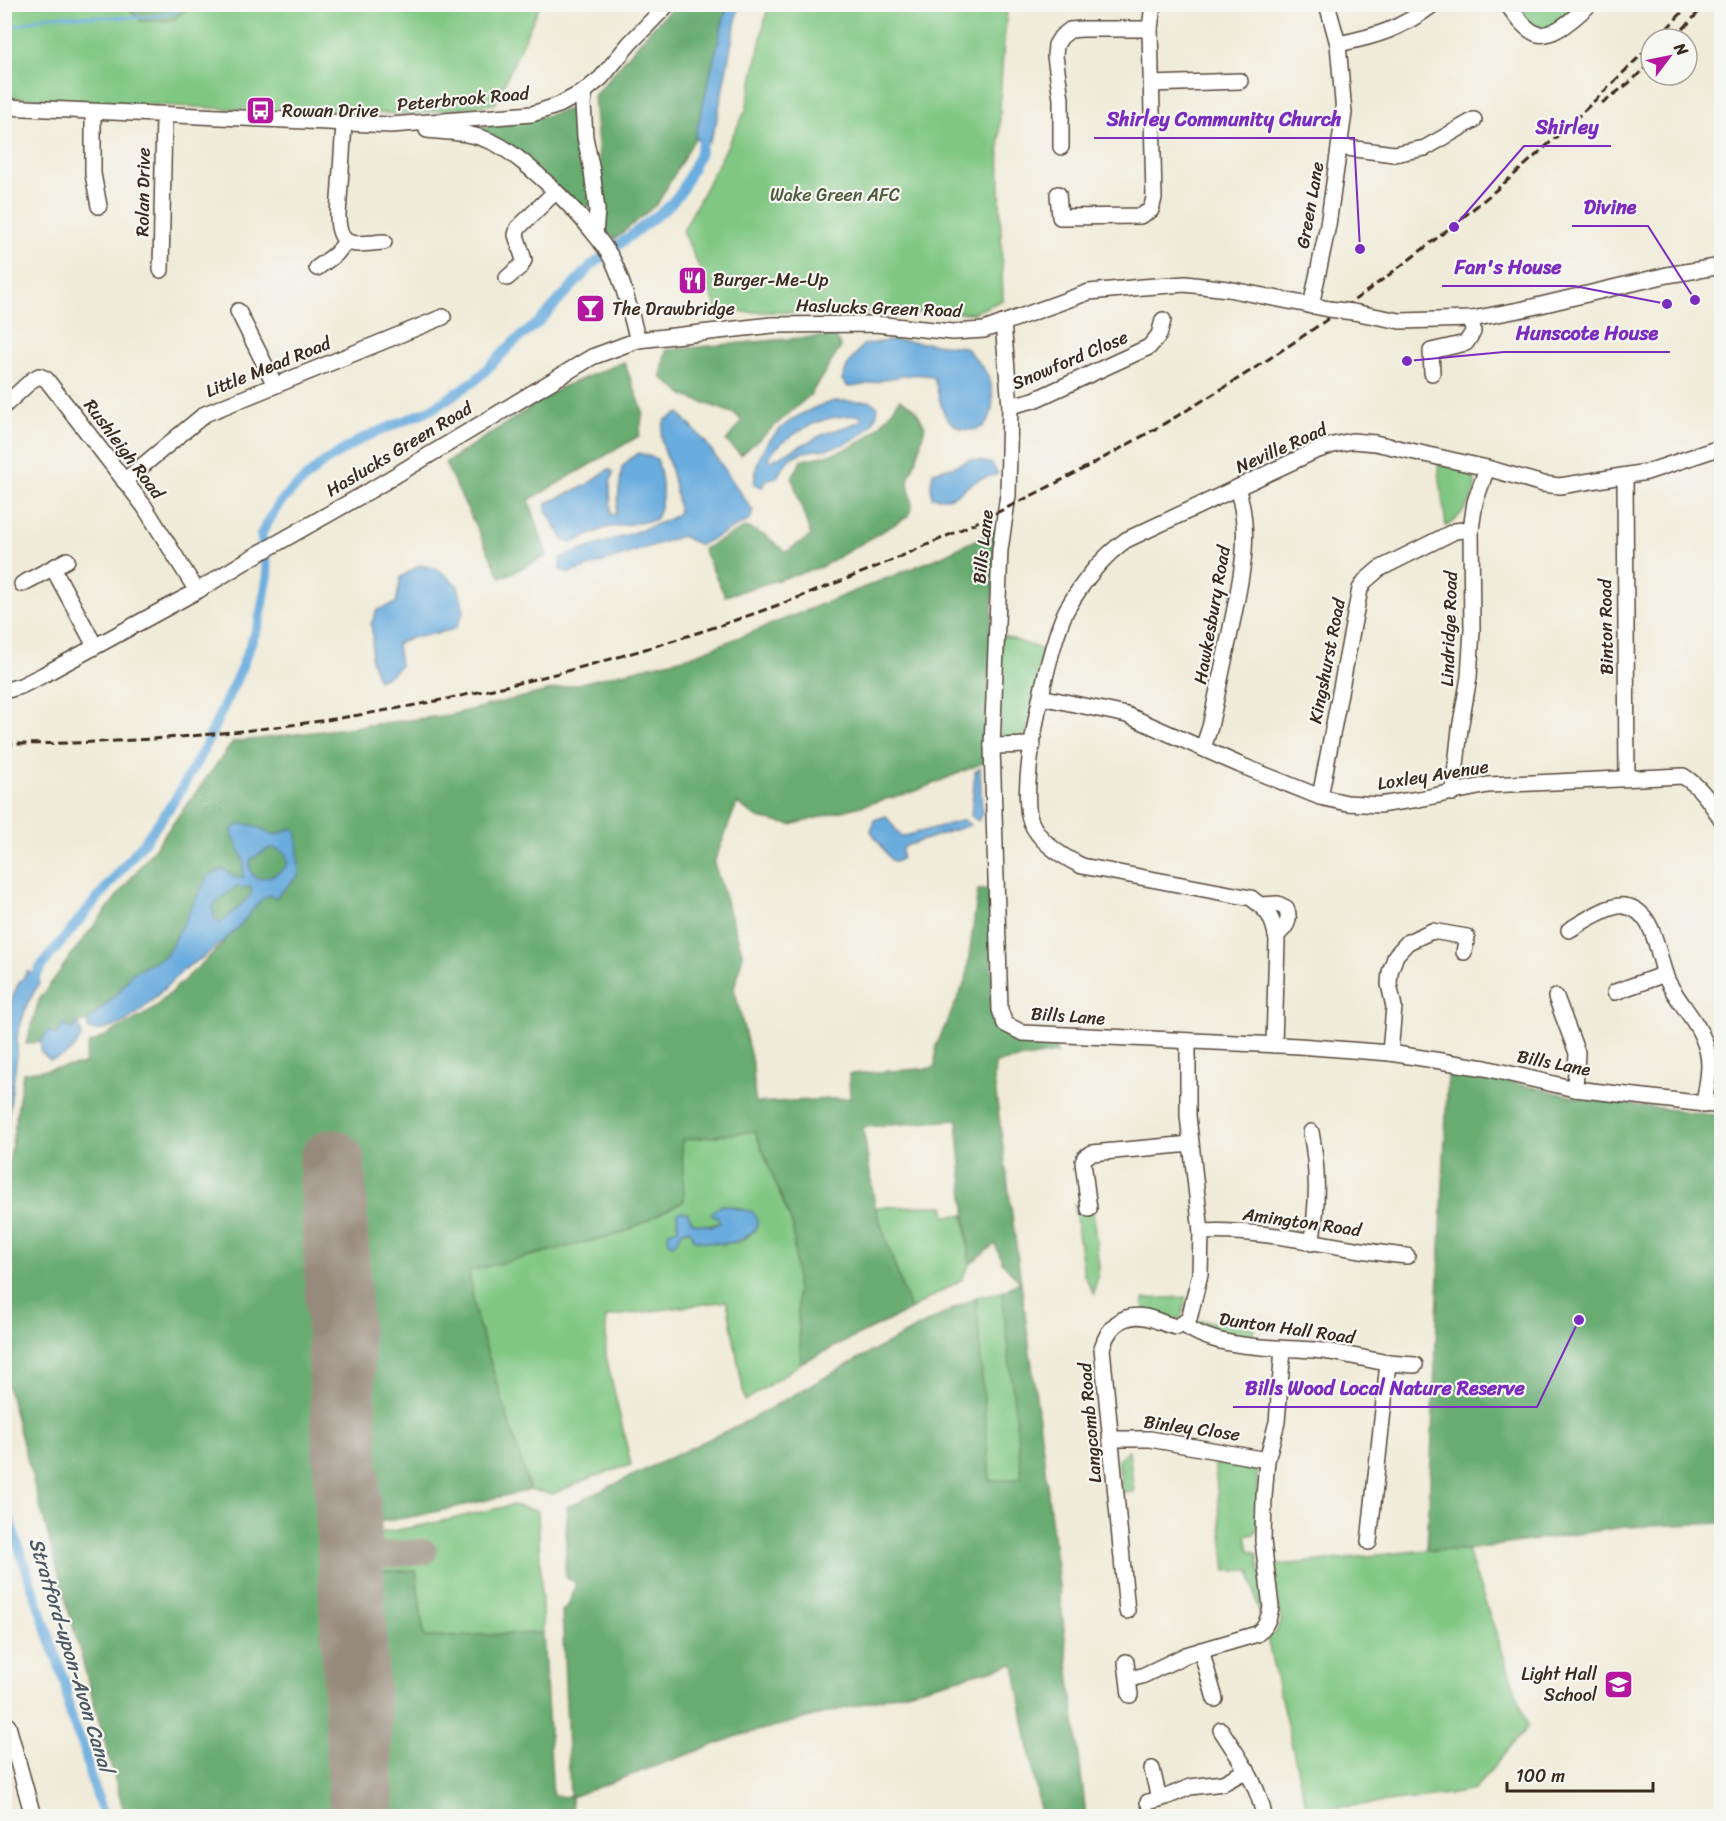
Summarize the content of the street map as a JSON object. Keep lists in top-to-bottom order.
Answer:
{
  "streets": {
    "street": [
      "Peterbrook Road",
      "Rolan Drive",
      "Green Lane",
      "Haslucks Green Road",
      "Snowford Close",
      "Little Mead Road",
      "Neville Road",
      "Rushleigh Road",
      "Bills Lane",
      "Hawkesbury Road",
      "Binton Road",
      "Lindridge Road",
      "Kingshurst Road",
      "Loxley Avenue",
      "Amington Road",
      "Dunton Hall Road",
      "Langcomb Road",
      "Binley Close"
    ]
  },
  "crossings": [
    ["Peterbrook Road", "Rolan Drive"],
    ["Green Lane", "Haslucks Green Road"],
    ["Haslucks Green Road", "Rushleigh Road"],
    ["Haslucks Green Road", "Bills Lane"],
    ["Snowford Close", "Bills Lane"],
    ["Little Mead Road", "Rushleigh Road"],
    ["Neville Road", "Bills Lane"],
    ["Neville Road", "Hawkesbury Road"],
    ["Neville Road", "Binton Road"],
    ["Neville Road", "Lindridge Road"],
    ["Neville Road", "Loxley Avenue"],
    ["Hawkesbury Road", "Loxley Avenue"],
    ["Binton Road", "Loxley Avenue"],
    ["Lindridge Road", "Kingshurst Road"],
    ["Lindridge Road", "Loxley Avenue"],
    ["Kingshurst Road", "Loxley Avenue"],
    ["Dunton Hall Road", "Langcomb Road"],
    ["Langcomb Road", "Binley Close"]
  ],
  "water": ["Stratford-upon-Avon Canal"],
  "parks": ["Wake Green AFC"],
  "places": {
    "bus stop": ["Rowan Drive"],
    "other": [
      "Shirley",
      "Shirley Community Church",
      "Divine",
      "Fan's House",
      "Hunscote House",
      "Bills Wood Local Nature Reserve"
    ],
    "restaurant": ["Burger-Me-Up"],
    "bar": ["The Drawbridge"],
    "school or university": ["Light Hall School"]
  },
  "scale_bar": "100 m",
  "north": "top right"
}
